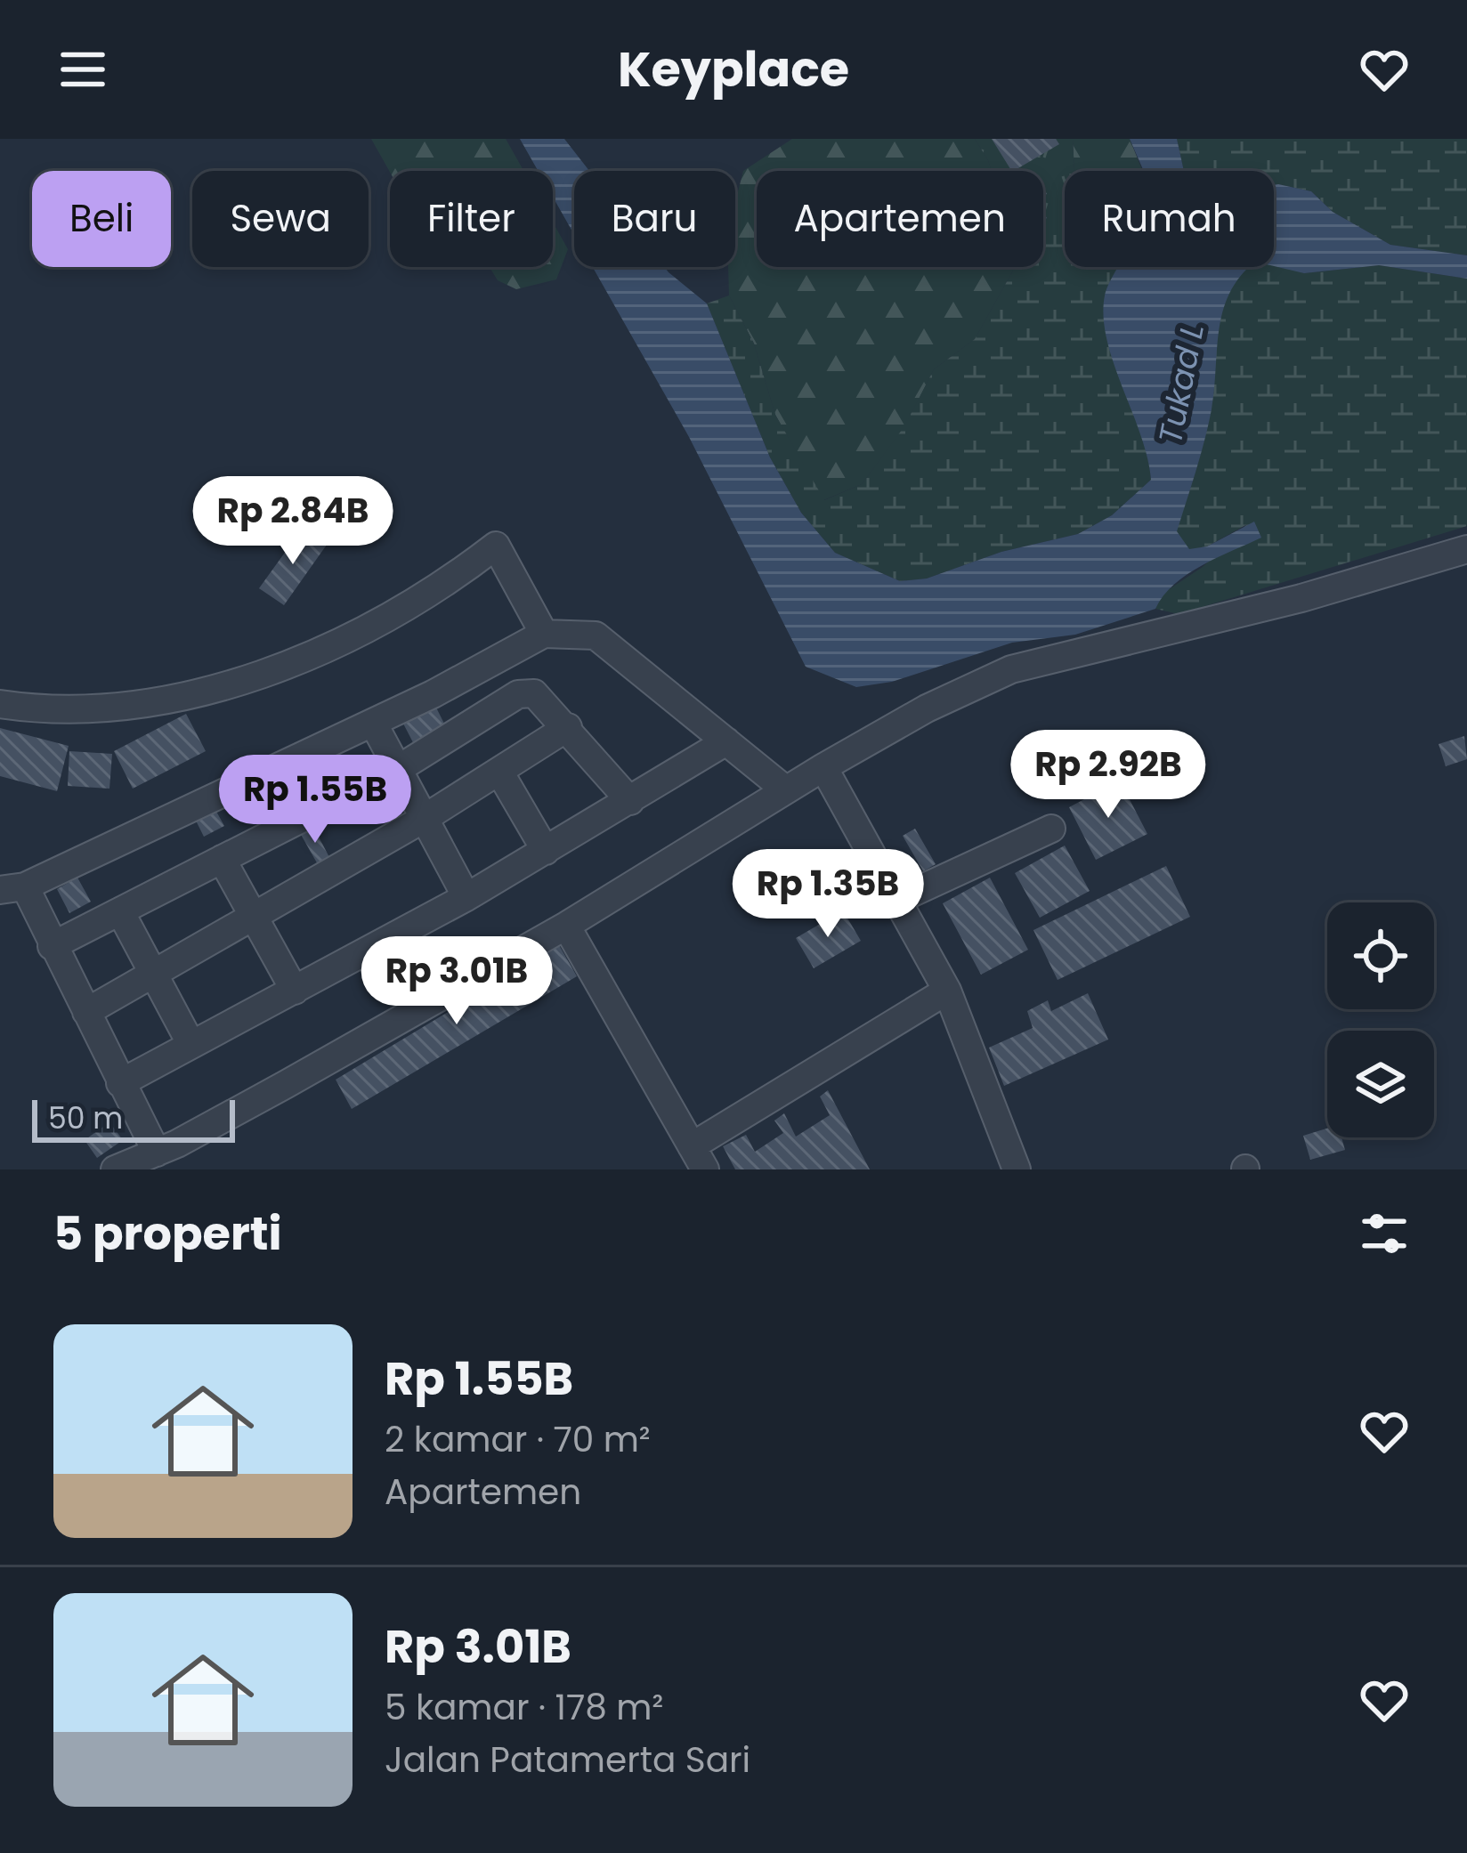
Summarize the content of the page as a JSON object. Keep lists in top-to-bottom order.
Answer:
{
  "water": ["Tukad L"],
  "scale_bar": "50 m",
  "page": {
    "header": "Keyplace",
    "chip": [
      "Beli",
      "Sewa",
      "Filter",
      "Baru",
      "Apartemen",
      "Rumah"
    ],
    "price": [
      "Rp 2.84B",
      "Rp 2.92B",
      "Rp 1.55B",
      "Rp 1.35B",
      "Rp 3.01B"
    ],
    "scale": "50 m",
    "heading": "5 properti",
    "list": [
      {
        "name": "Rp 1.55B",
        "note": "2 kamar · 70 m² · Apartemen"
      },
      {
        "name": "Rp 3.01B",
        "note": "5 kamar · 178 m² · Jalan Patamerta Sari"
      }
    ]
  }
}
